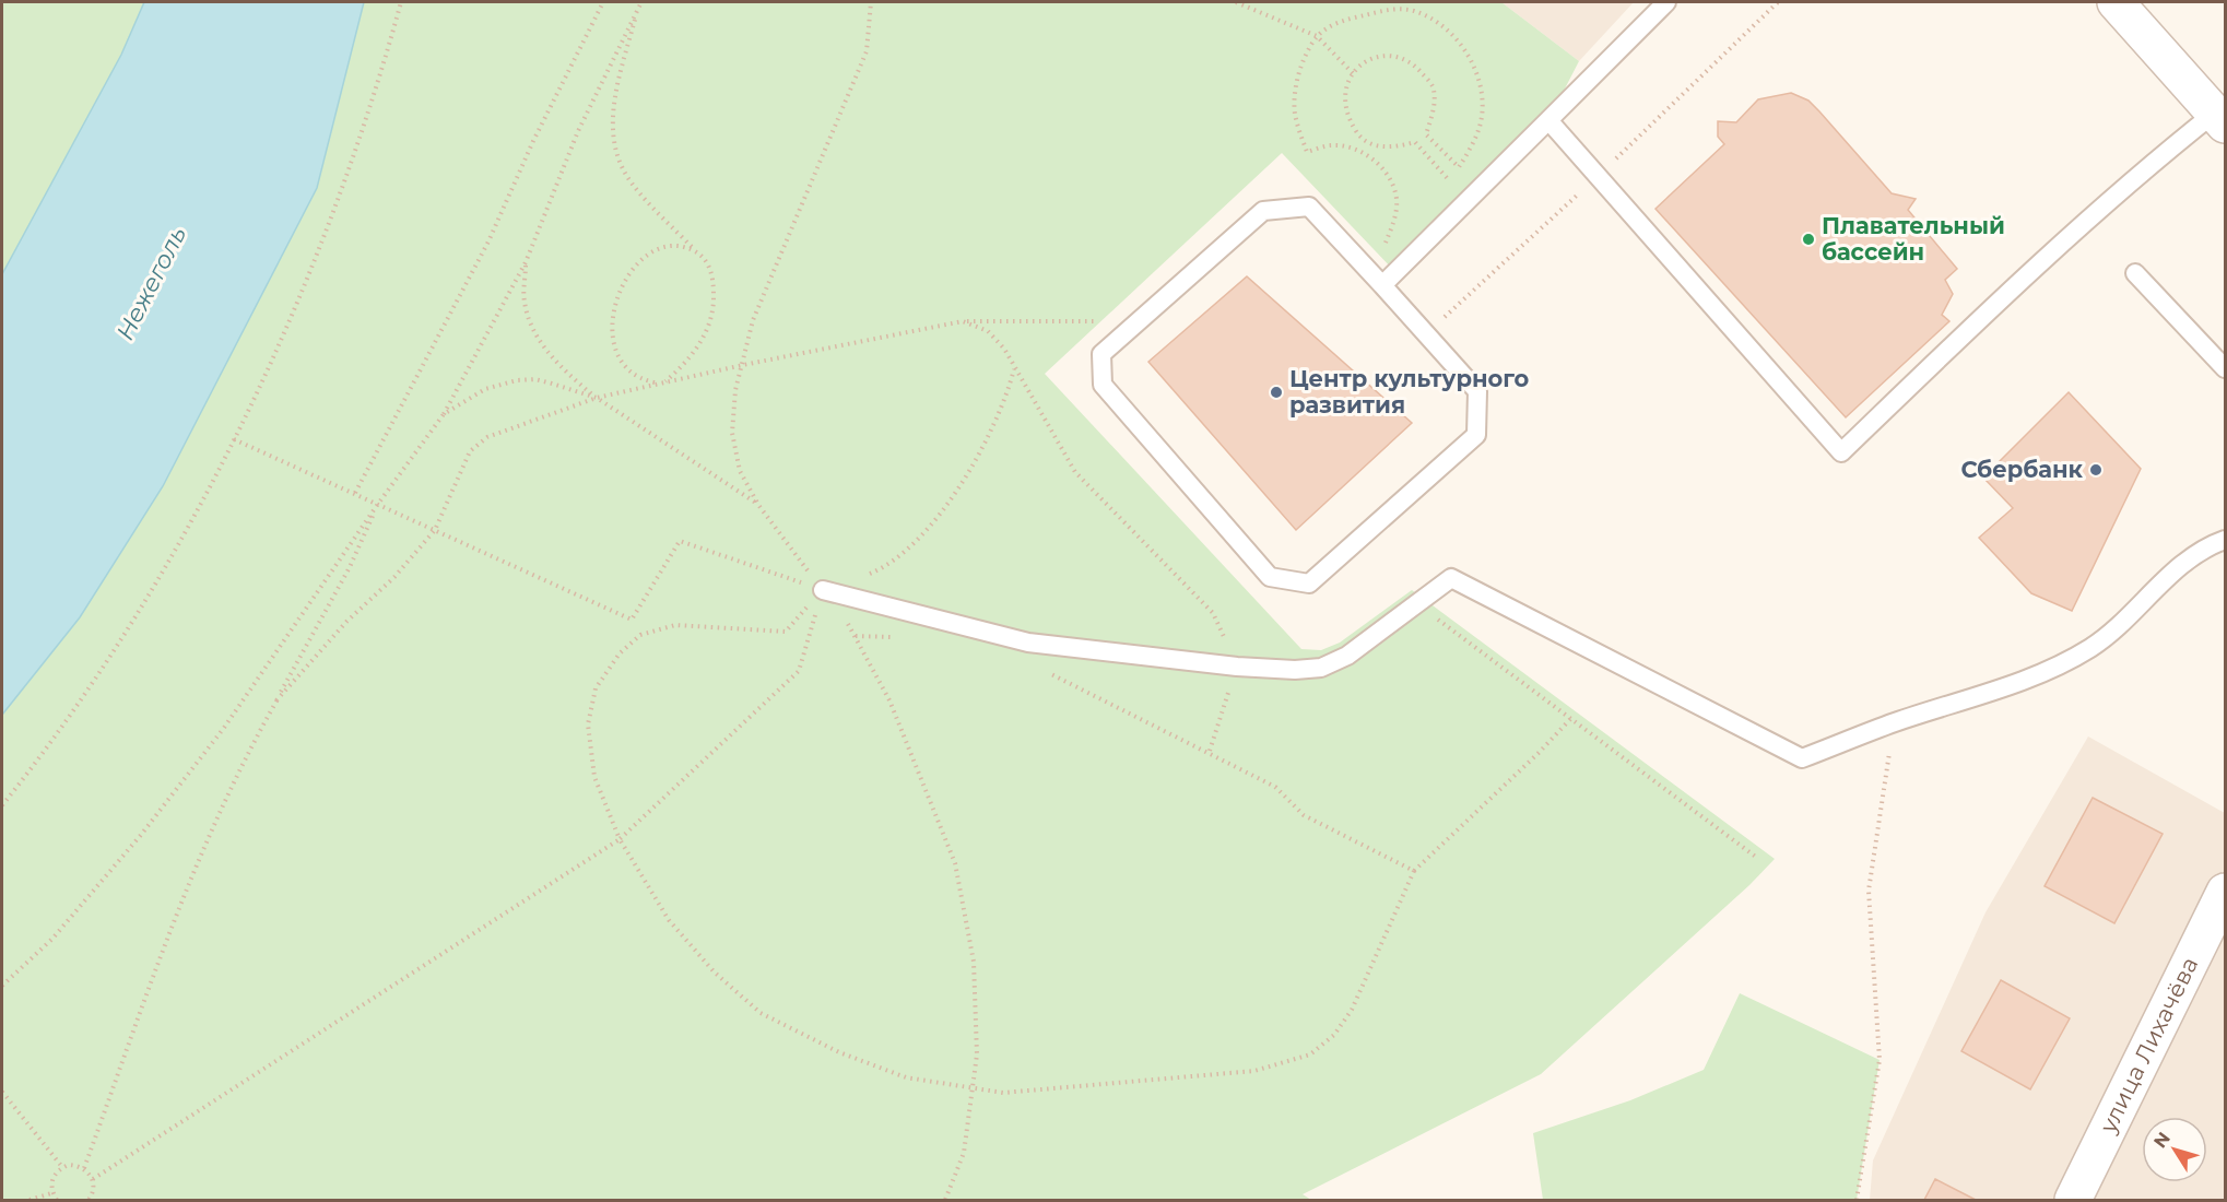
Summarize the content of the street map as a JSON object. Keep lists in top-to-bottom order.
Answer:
{
  "streets": {
    "street": ["улица Лихачёва"]
  },
  "water": ["Нежеголь"],
  "places": ["Плавательный бассейн", "Центр культурного развития", "Сбербанк"],
  "north": "top left"
}
